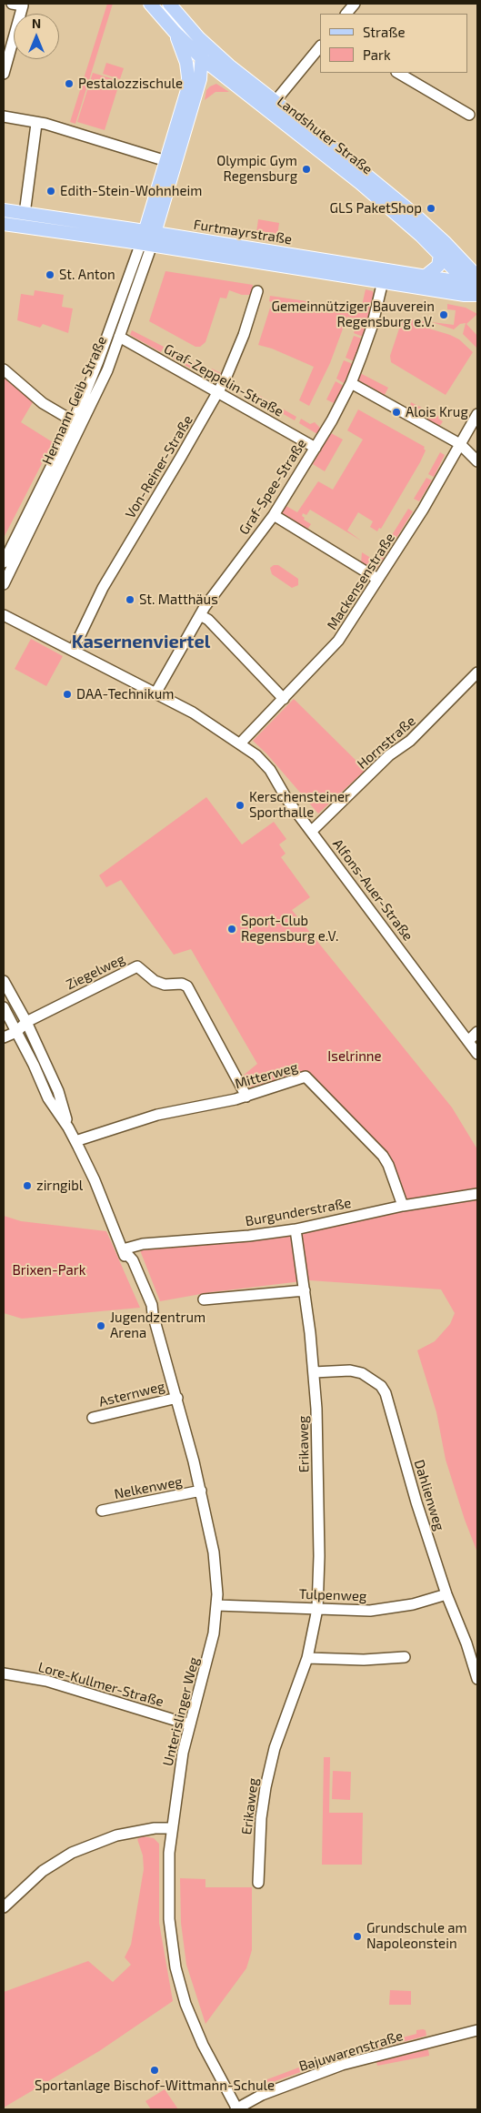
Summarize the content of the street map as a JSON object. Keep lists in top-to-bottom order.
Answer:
{
  "streets": {
    "main road": ["Landshuter Straße", "Furtmayrstraße", "Hermann-Geib-Straße"],
    "street": [
      "Graf-Zeppelin-Straße",
      "Von-Reiner-Straße",
      "Graf-Spee-Straße",
      "Mackensenstraße",
      "Hornstraße",
      "Alfons-Auer-Straße",
      "Ziegelweg",
      "Mitterweg",
      "Burgunderstraße",
      "Asternweg",
      "Erikaweg",
      "Nelkenweg",
      "Dahlienweg",
      "Tulpenweg",
      "Lore-Kullmer-Straße",
      "Unterislinger Weg",
      "Bajuwarenstraße"
    ]
  },
  "crossings": [
    ["Landshuter Straße", "Furtmayrstraße"],
    ["Landshuter Straße", "Hermann-Geib-Straße"],
    ["Furtmayrstraße", "Hermann-Geib-Straße"],
    ["Furtmayrstraße", "Graf-Spee-Straße"],
    ["Graf-Zeppelin-Straße", "Hermann-Geib-Straße"],
    ["Graf-Zeppelin-Straße", "Von-Reiner-Straße"],
    ["Graf-Zeppelin-Straße", "Graf-Spee-Straße"],
    ["Von-Reiner-Straße", "Alfons-Auer-Straße"],
    ["Graf-Spee-Straße", "Alfons-Auer-Straße"],
    ["Mackensenstraße", "Alfons-Auer-Straße"],
    ["Hornstraße", "Alfons-Auer-Straße"],
    ["Ziegelweg", "Mitterweg"],
    ["Mitterweg", "Burgunderstraße"],
    ["Burgunderstraße", "Erikaweg"],
    ["Burgunderstraße", "Unterislinger Weg"],
    ["Asternweg", "Unterislinger Weg"],
    ["Erikaweg", "Dahlienweg"],
    ["Erikaweg", "Tulpenweg"],
    ["Nelkenweg", "Unterislinger Weg"],
    ["Dahlienweg", "Tulpenweg"],
    ["Tulpenweg", "Unterislinger Weg"],
    ["Lore-Kullmer-Straße", "Unterislinger Weg"],
    ["Unterislinger Weg", "Bajuwarenstraße"]
  ],
  "districts": ["Kasernenviertel"],
  "parks": ["Iselrinne", "Brixen-Park"],
  "places": [
    "Pestalozzischule",
    "Olympic Gym Regensburg",
    "Edith-Stein-Wohnheim",
    "GLS PaketShop",
    "St. Anton",
    "Gemeinnütziger Bauverein Regensburg e.V.",
    "Alois Krug",
    "St. Matthäus",
    "DAA-Technikum",
    "Kerschensteiner Sporthalle",
    "Sport-Club Regensburg e.V.",
    "zirngibl",
    "Jugendzentrum Arena",
    "Grundschule am Napoleonstein",
    "Sportanlage Bischof-Wittmann-Schule"
  ],
  "legend": ["Straße", "Park"],
  "north": "top"
}
